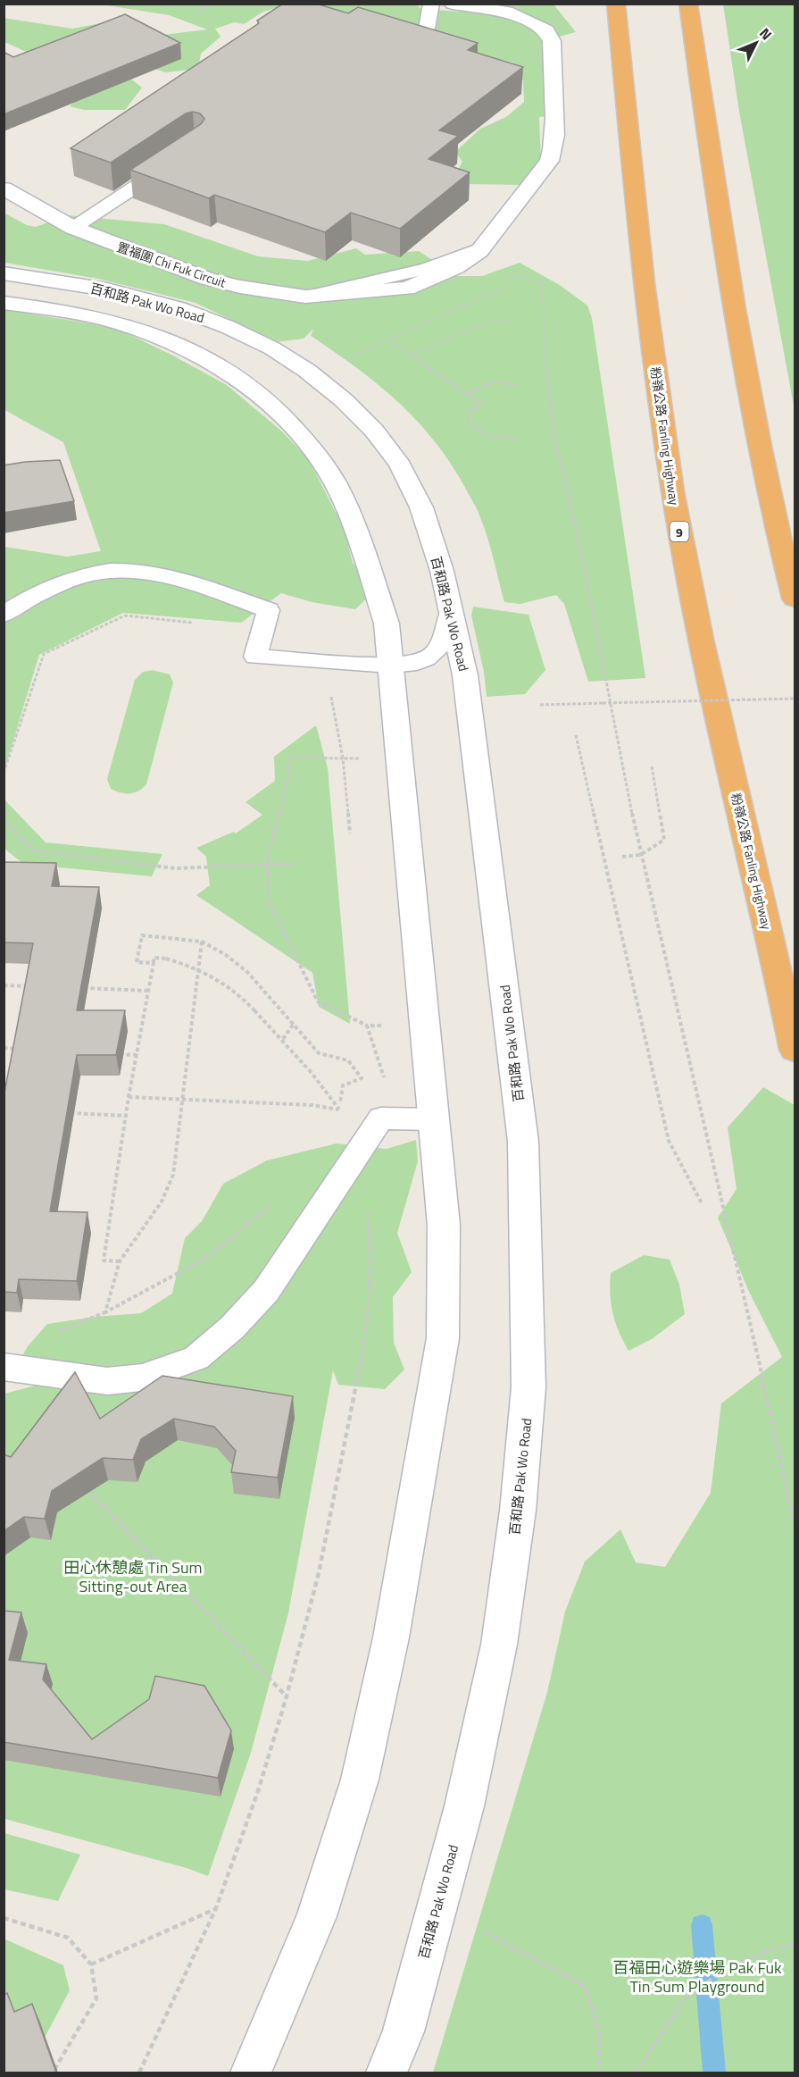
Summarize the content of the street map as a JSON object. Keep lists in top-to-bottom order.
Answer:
{
  "streets": {
    "highway": ["粉嶺公路 Fanling Highway", "9"],
    "main road": ["置福圍 Chi Fuk Circuit", "百和路 Pak Wo Road"]
  },
  "parks": ["田心休憩處 Tin Sum Sitting-out Area", "百福田心遊樂場 Pak Fuk Tin Sum Playground"],
  "north": "top right"
}
